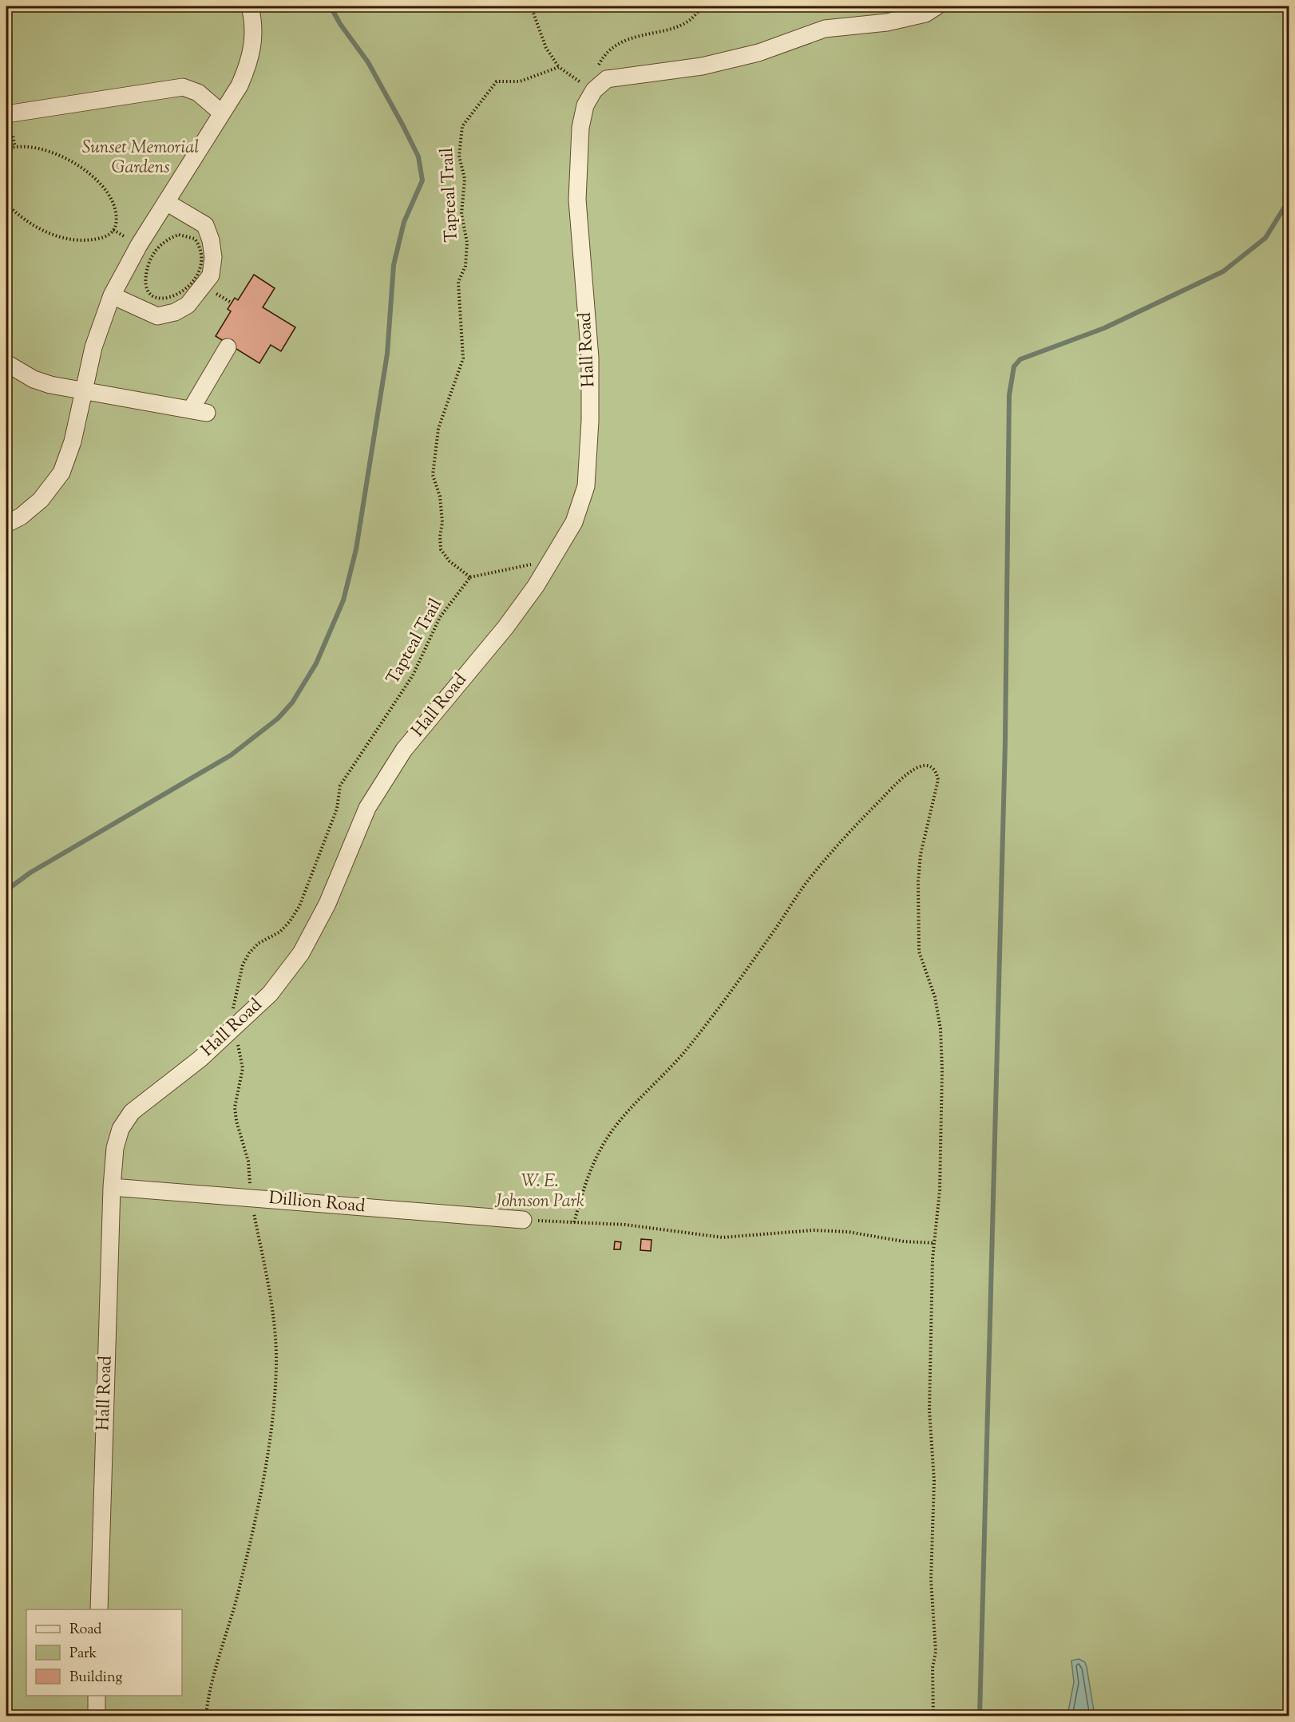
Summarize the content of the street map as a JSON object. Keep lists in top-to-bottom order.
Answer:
{
  "streets": {
    "street": ["Hall Road", "Dillion Road"],
    "path": ["Tapteal Trail"]
  },
  "crossings": [
    ["Tapteal Trail", "Hall Road"],
    ["Tapteal Trail", "Dillion Road"],
    ["Hall Road", "Dillion Road"]
  ],
  "parks": ["Sunset Memorial Gardens", "W. E. Johnson Park"],
  "legend": ["Road", "Park", "Building"]
}
